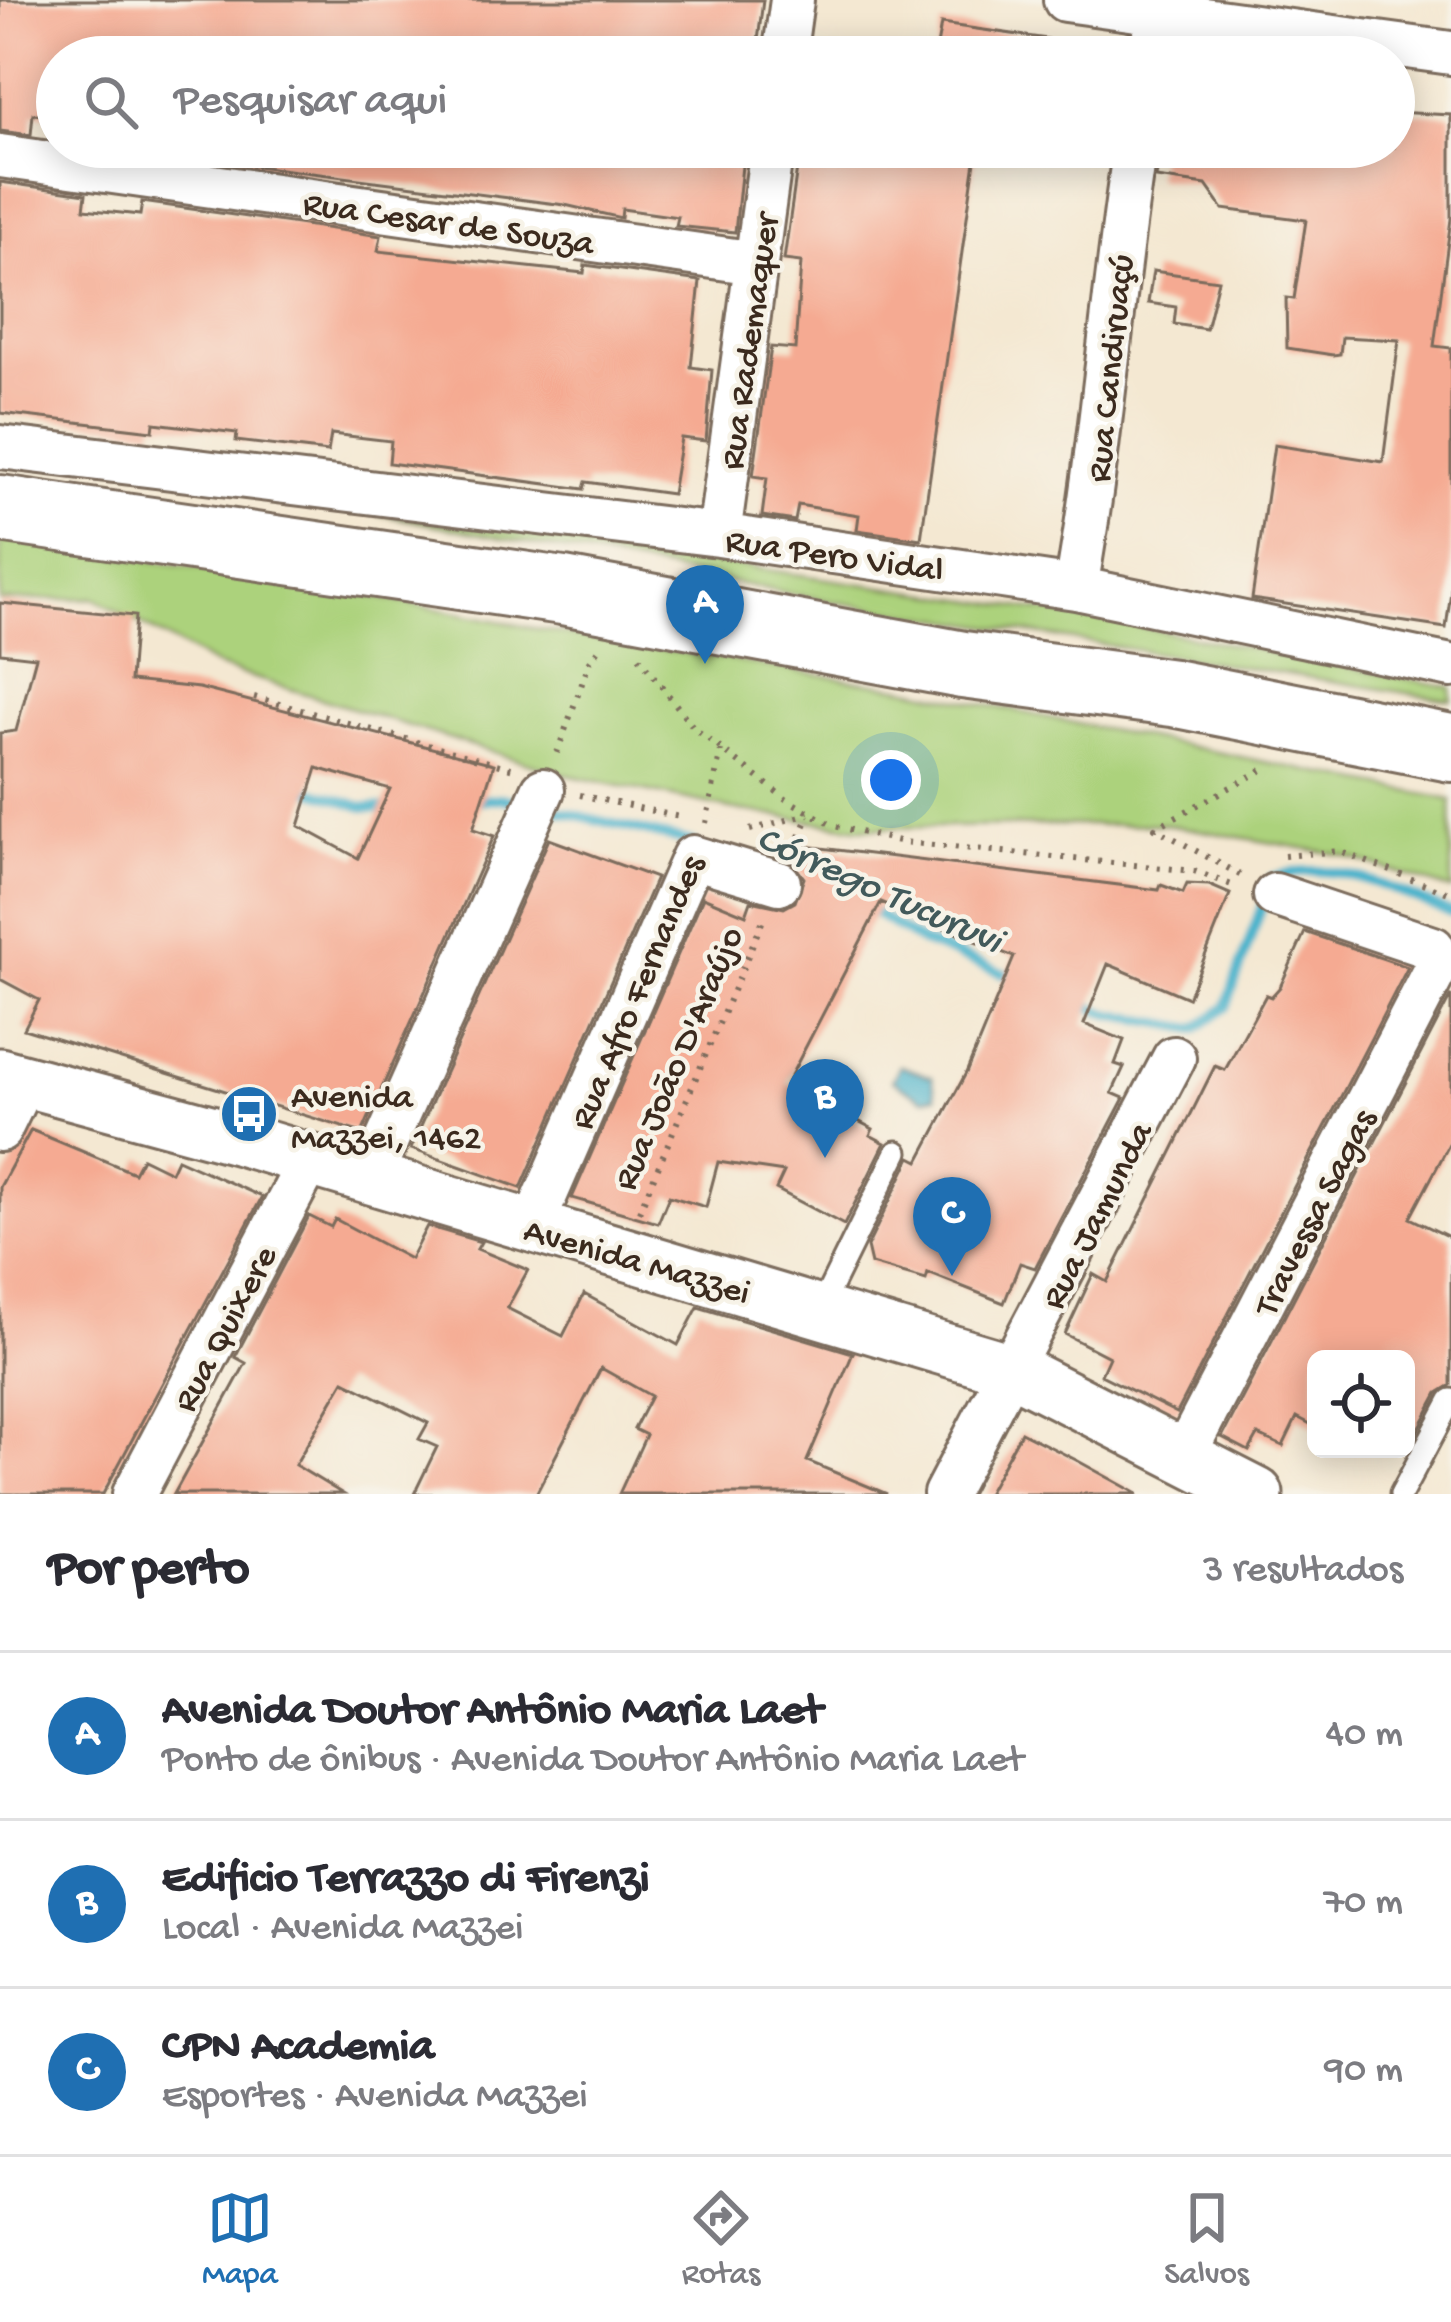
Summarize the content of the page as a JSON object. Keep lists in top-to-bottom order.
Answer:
{
  "streets": {
    "street": [
      "Rua Cesar de Souza",
      "Rua Rademaquer",
      "Rua Candiruaçú",
      "Rua Pero Vidal",
      "Rua Afro Fernandes",
      "Travessa Sagas",
      "Rua Jamunda",
      "Avenida Mazzei",
      "Rua Quixere"
    ],
    "path": ["Rua João D'Araújo"]
  },
  "crossings": [
    ["Rua Cesar de Souza", "Rua Rademaquer"],
    ["Rua Rademaquer", "Rua Pero Vidal"],
    ["Rua Candiruaçú", "Rua Pero Vidal"],
    ["Rua Afro Fernandes", "Avenida Mazzei"],
    ["Rua João D'Araújo", "Avenida Mazzei"],
    ["Travessa Sagas", "Avenida Mazzei"],
    ["Rua Jamunda", "Avenida Mazzei"],
    ["Avenida Mazzei", "Rua Quixere"]
  ],
  "water": ["Córrego Tucuruvi"],
  "places": {
    "bus stop": ["Avenida Mazzei, 1462"]
  },
  "page": {
    "search": "Pesquisar aqui",
    "pins": ["A", "B", "C"],
    "heading": ["Por perto", "3 resultados"],
    "list": [
      {
        "mark": "A",
        "name": "Avenida Doutor Antônio Maria Laet",
        "note": "Ponto de ônibus · Avenida Doutor Antônio Maria Laet",
        "value": "40 m"
      },
      {
        "mark": "B",
        "name": "Edificio Terrazzo di Firenzi",
        "note": "Local · Avenida Mazzei",
        "value": "70 m"
      },
      {
        "mark": "C",
        "name": "CPN Academia",
        "note": "Esportes · Avenida Mazzei",
        "value": "90 m"
      }
    ],
    "nav": ["Mapa", "Rotas", "Salvos"]
  }
}
